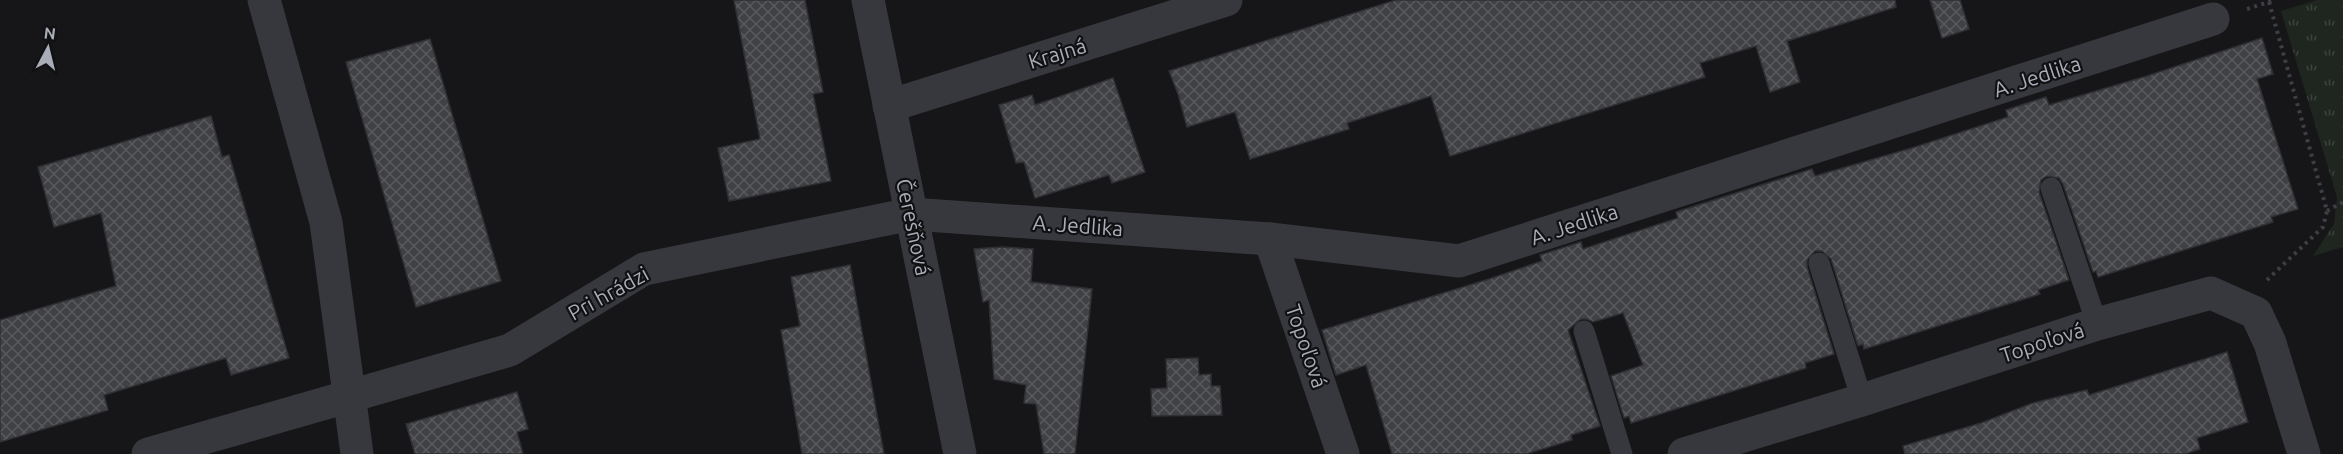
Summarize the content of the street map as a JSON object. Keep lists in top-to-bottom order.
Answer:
{
  "streets": {
    "street": [
      "Krajná",
      "A. Jedlika",
      "Čerešňová",
      "Pri hrádzi",
      "Topoľová"
    ]
  },
  "crossings": [
    ["Krajná", "Čerešňová"],
    ["A. Jedlika", "Čerešňová"],
    ["A. Jedlika", "Pri hrádzi"],
    ["A. Jedlika", "Topoľová"],
    ["Čerešňová", "Pri hrádzi"]
  ],
  "north": "top"
}
